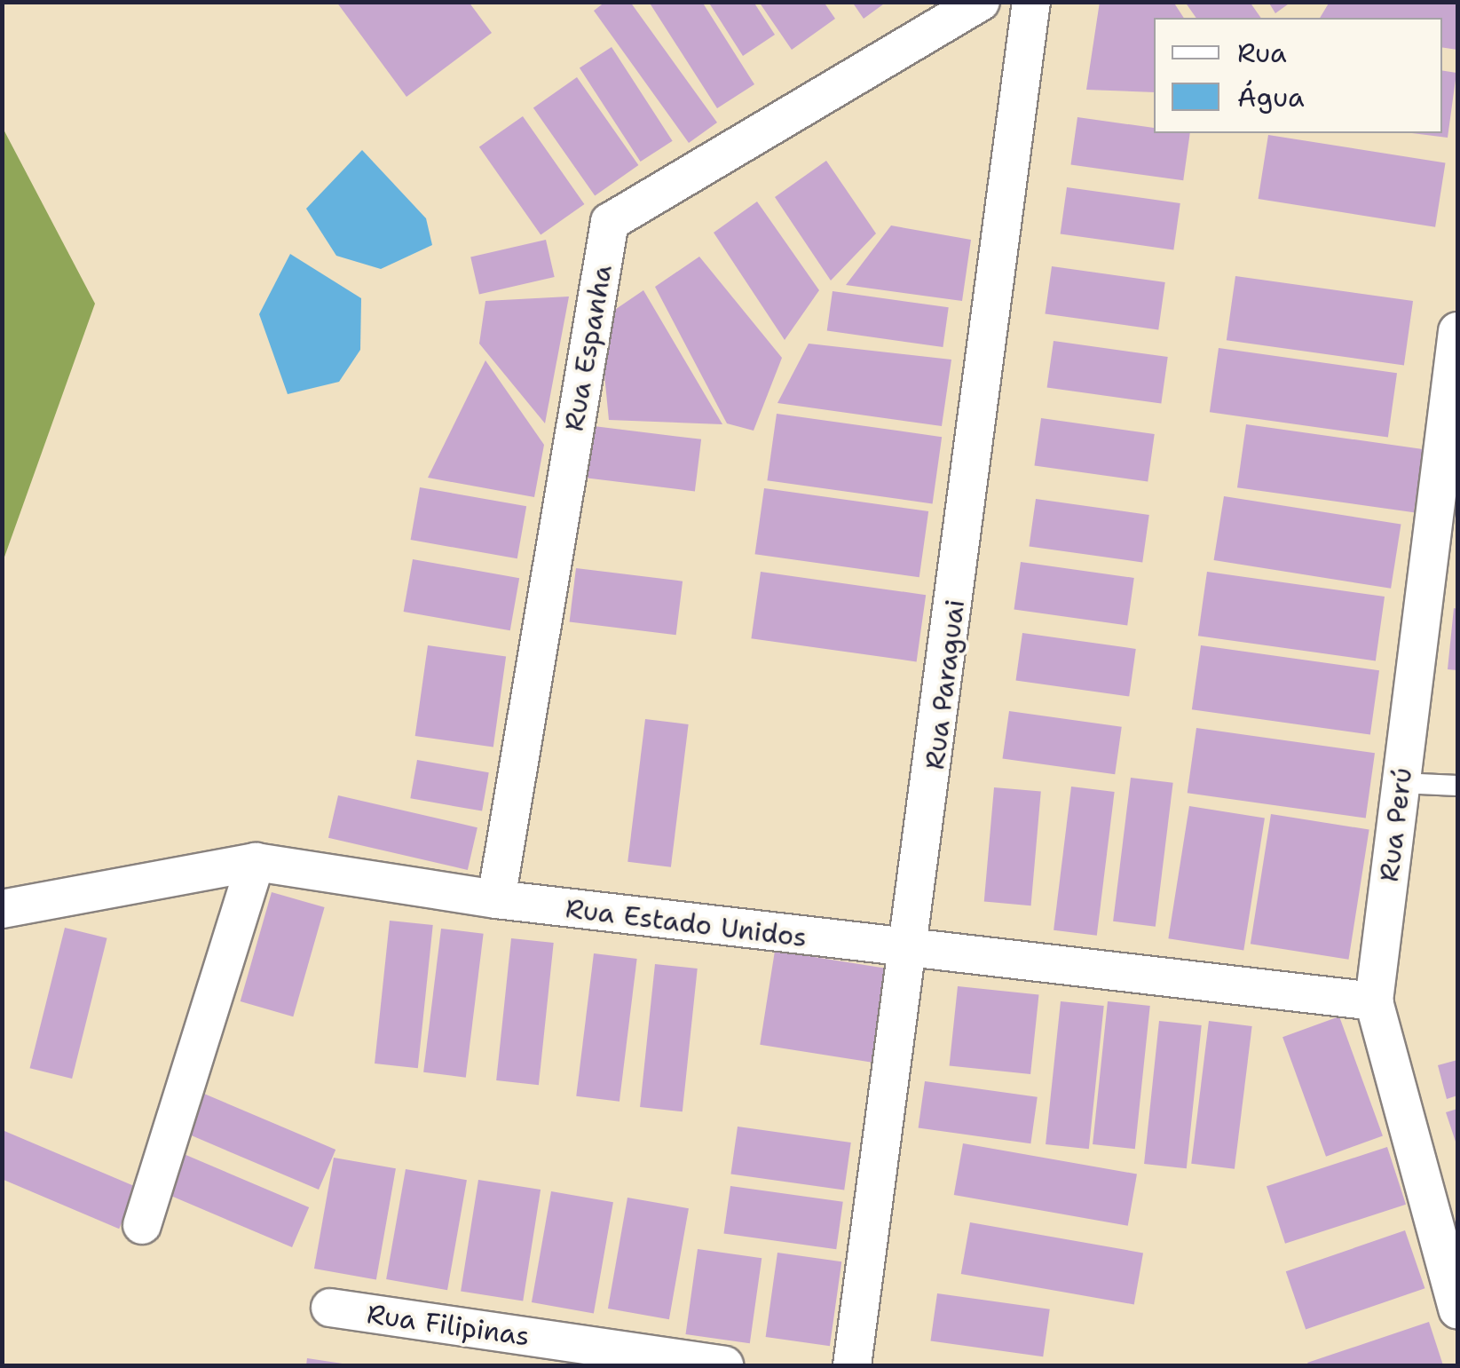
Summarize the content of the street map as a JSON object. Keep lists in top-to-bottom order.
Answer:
{
  "streets": {
    "street": [
      "Rua Espanha",
      "Rua Paraguai",
      "Rua Perú",
      "Rua Estado Unidos",
      "Rua Filipinas"
    ]
  },
  "crossings": [
    ["Rua Espanha", "Rua Estado Unidos"],
    ["Rua Paraguai", "Rua Estado Unidos"],
    ["Rua Perú", "Rua Estado Unidos"]
  ],
  "legend": ["Rua", "Água"]
}
